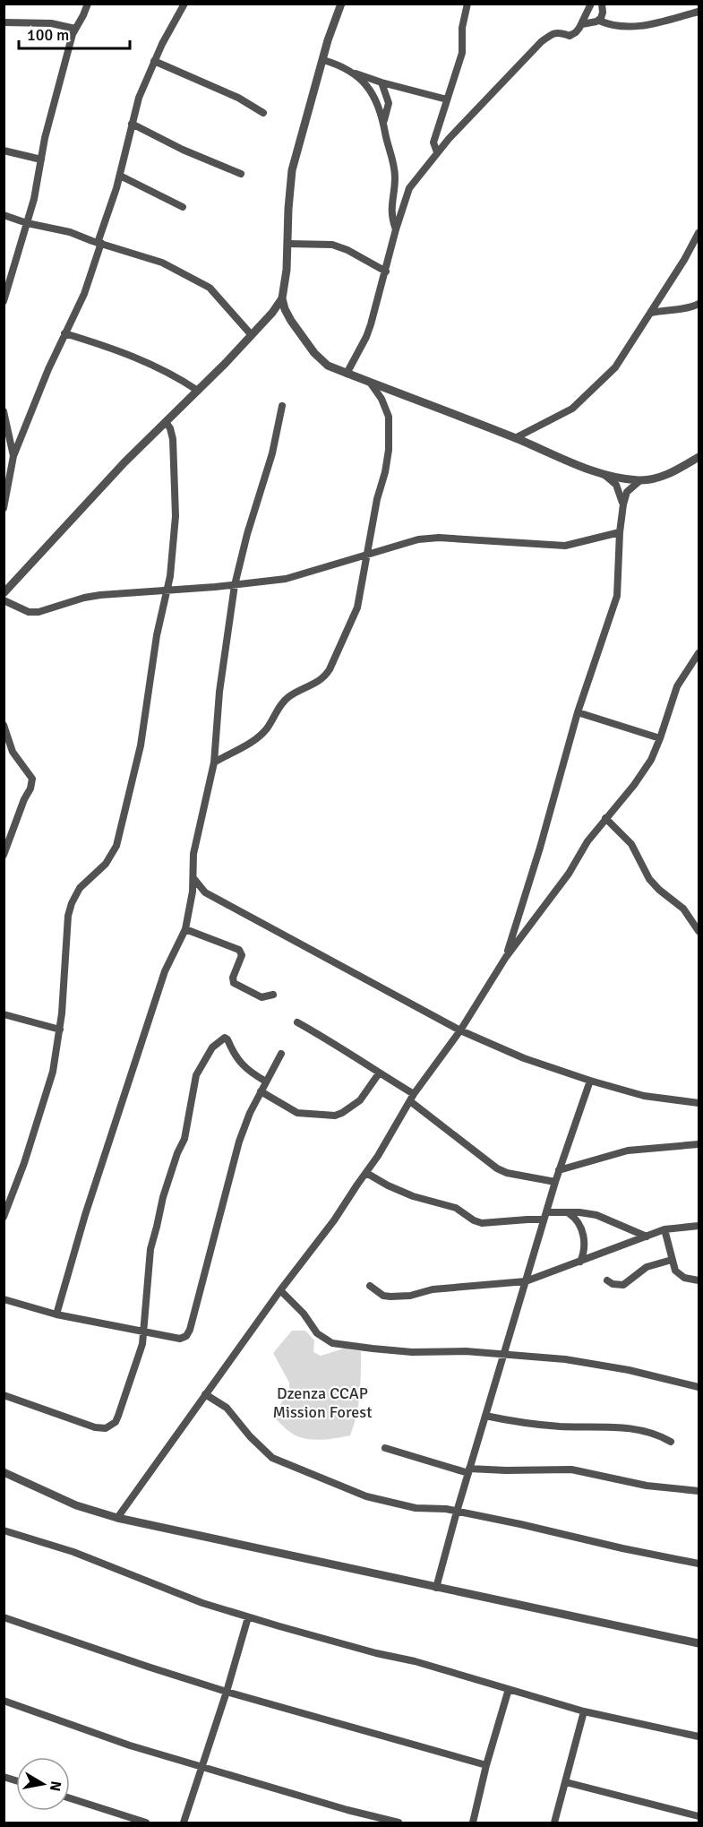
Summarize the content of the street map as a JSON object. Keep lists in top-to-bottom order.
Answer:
{
  "parks": ["Dzenza CCAP Mission Forest"],
  "scale_bar": "100 m",
  "north": "right"
}
